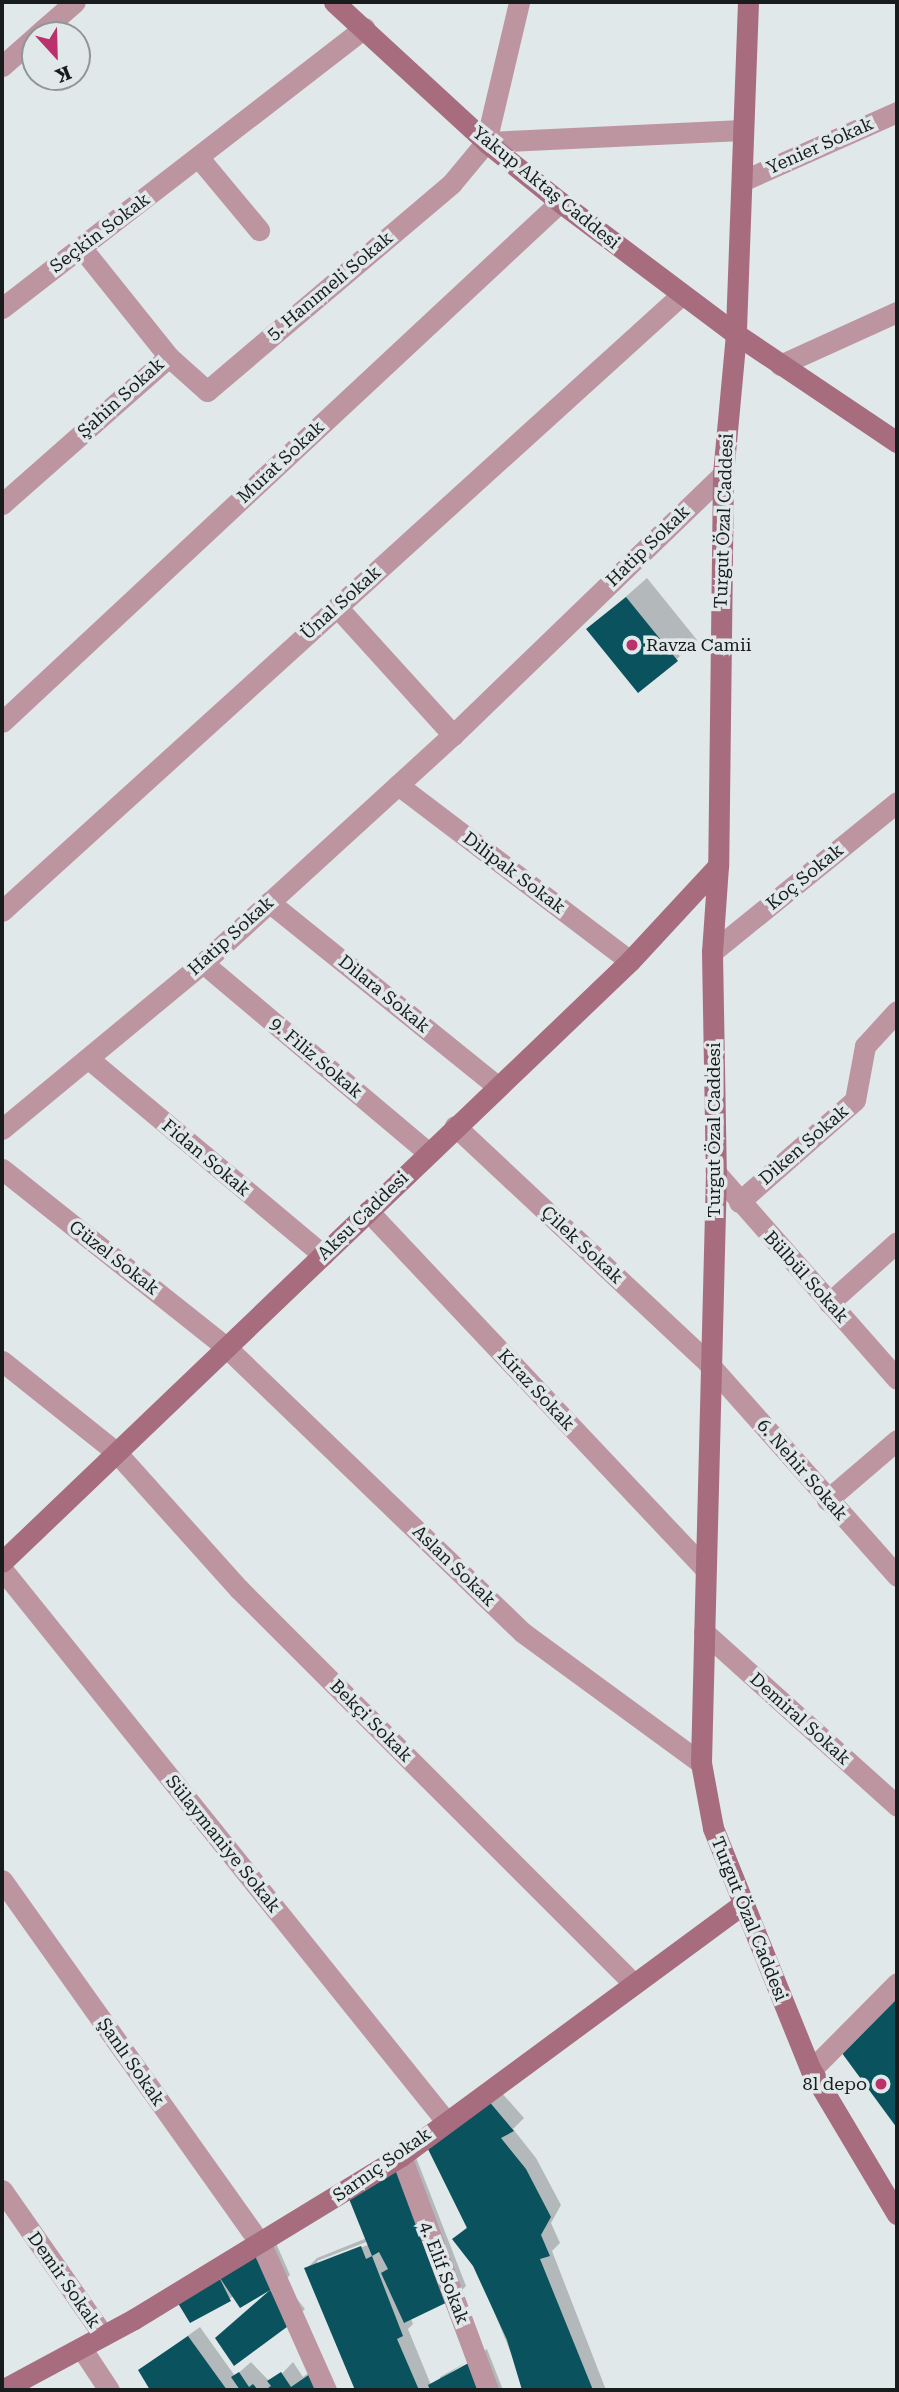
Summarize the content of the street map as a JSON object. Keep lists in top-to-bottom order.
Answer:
{
  "streets": {
    "street": [
      "Yenier Sokak",
      "Yakup Aktaş Caddesi",
      "Seçkin Sokak",
      "5. Hanımeli Sokak",
      "Şahin Sokak",
      "Murat Sokak",
      "Turgut Özal Caddesi",
      "Hatip Sokak",
      "Ünal Sokak",
      "Dilipak Sokak",
      "Koç Sokak",
      "Dilara Sokak",
      "9. Filiz Sokak",
      "Diken Sokak",
      "Fidan Sokak",
      "Aksu Caddesi",
      "Çilek Sokak",
      "Güzel Sokak",
      "Bülbül Sokak",
      "Kiraz Sokak",
      "6. Nehir Sokak",
      "Aslan Sokak",
      "Demiral Sokak",
      "Bekçi Sokak",
      "Sülaymaniye Sokak",
      "Şanlı Sokak",
      "Sarnıç Sokak",
      "4. Elif Sokak",
      "Demir Sokak"
    ]
  },
  "crossings": [
    ["Yenier Sokak", "Turgut Özal Caddesi"],
    ["Yakup Aktaş Caddesi", "Seçkin Sokak"],
    ["Yakup Aktaş Caddesi", "5. Hanımeli Sokak"],
    ["Yakup Aktaş Caddesi", "Murat Sokak"],
    ["Yakup Aktaş Caddesi", "Turgut Özal Caddesi"],
    ["Yakup Aktaş Caddesi", "Ünal Sokak"],
    ["Seçkin Sokak", "Şahin Sokak"],
    ["5. Hanımeli Sokak", "Şahin Sokak"],
    ["Turgut Özal Caddesi", "Hatip Sokak"],
    ["Turgut Özal Caddesi", "Koç Sokak"],
    ["Turgut Özal Caddesi", "Aksu Caddesi"],
    ["Turgut Özal Caddesi", "Çilek Sokak"],
    ["Turgut Özal Caddesi", "Bülbül Sokak"],
    ["Turgut Özal Caddesi", "Kiraz Sokak"],
    ["Turgut Özal Caddesi", "6. Nehir Sokak"],
    ["Turgut Özal Caddesi", "Aslan Sokak"],
    ["Turgut Özal Caddesi", "Demiral Sokak"],
    ["Turgut Özal Caddesi", "Sarnıç Sokak"],
    ["Hatip Sokak", "Dilipak Sokak"],
    ["Hatip Sokak", "Dilara Sokak"],
    ["Hatip Sokak", "9. Filiz Sokak"],
    ["Hatip Sokak", "Fidan Sokak"],
    ["Dilipak Sokak", "Aksu Caddesi"],
    ["Dilara Sokak", "Aksu Caddesi"],
    ["9. Filiz Sokak", "Aksu Caddesi"],
    ["Diken Sokak", "Bülbül Sokak"],
    ["Fidan Sokak", "Aksu Caddesi"],
    ["Aksu Caddesi", "Çilek Sokak"],
    ["Aksu Caddesi", "Güzel Sokak"],
    ["Aksu Caddesi", "Kiraz Sokak"],
    ["Aksu Caddesi", "Aslan Sokak"],
    ["Aksu Caddesi", "Bekçi Sokak"],
    ["Çilek Sokak", "6. Nehir Sokak"],
    ["Güzel Sokak", "Aslan Sokak"],
    ["Bekçi Sokak", "Sarnıç Sokak"],
    ["Sülaymaniye Sokak", "Sarnıç Sokak"],
    ["Şanlı Sokak", "Sarnıç Sokak"],
    ["Sarnıç Sokak", "4. Elif Sokak"],
    ["Sarnıç Sokak", "Demir Sokak"]
  ],
  "places": ["Ravza Camii", "8l depo"],
  "north": "bottom"
}
